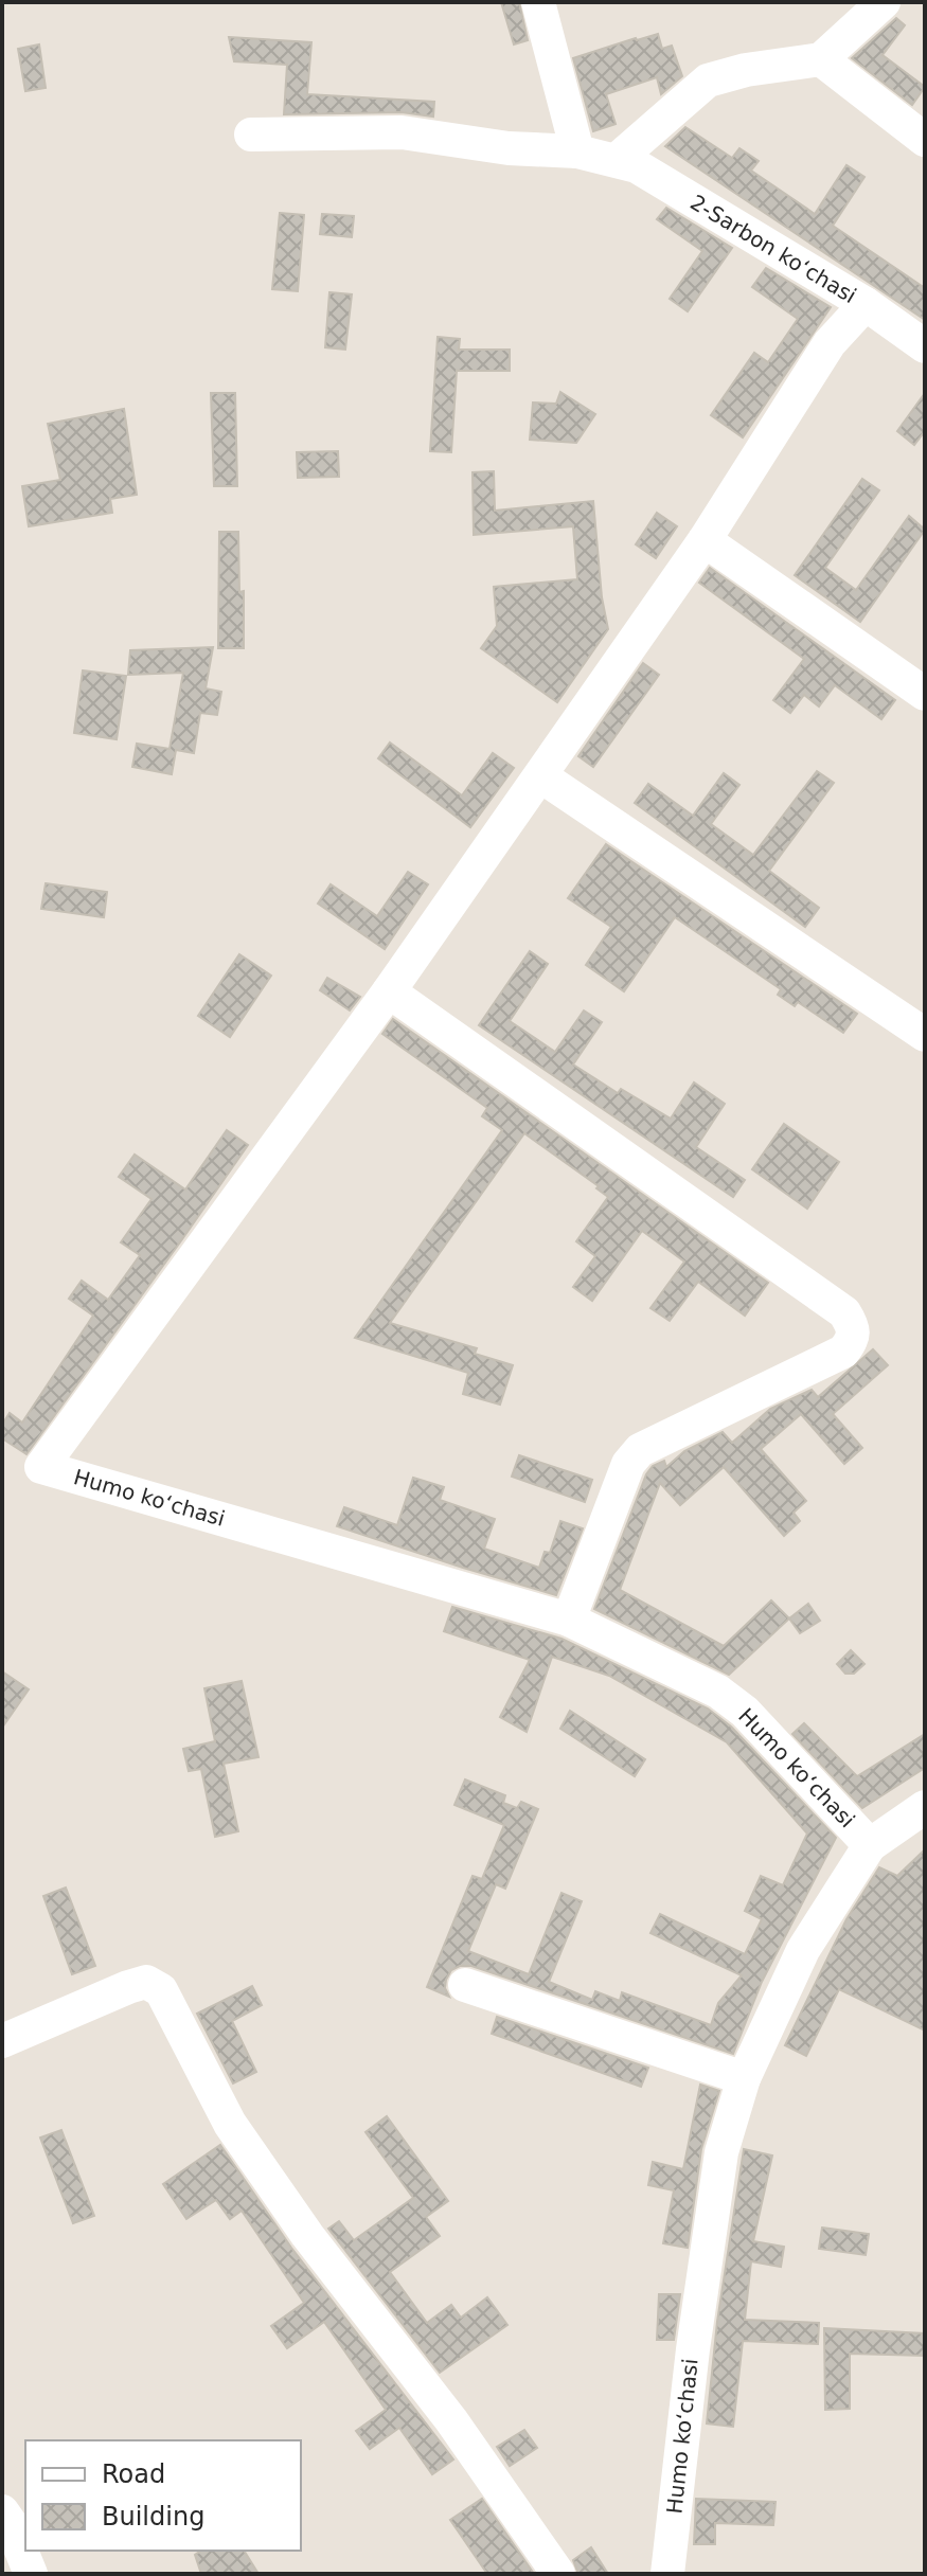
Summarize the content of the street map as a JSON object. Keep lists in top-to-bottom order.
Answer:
{
  "streets": {
    "street": ["2-Sarbon koʻchasi", "Humo koʻchasi"]
  },
  "legend": ["Road", "Building"]
}
